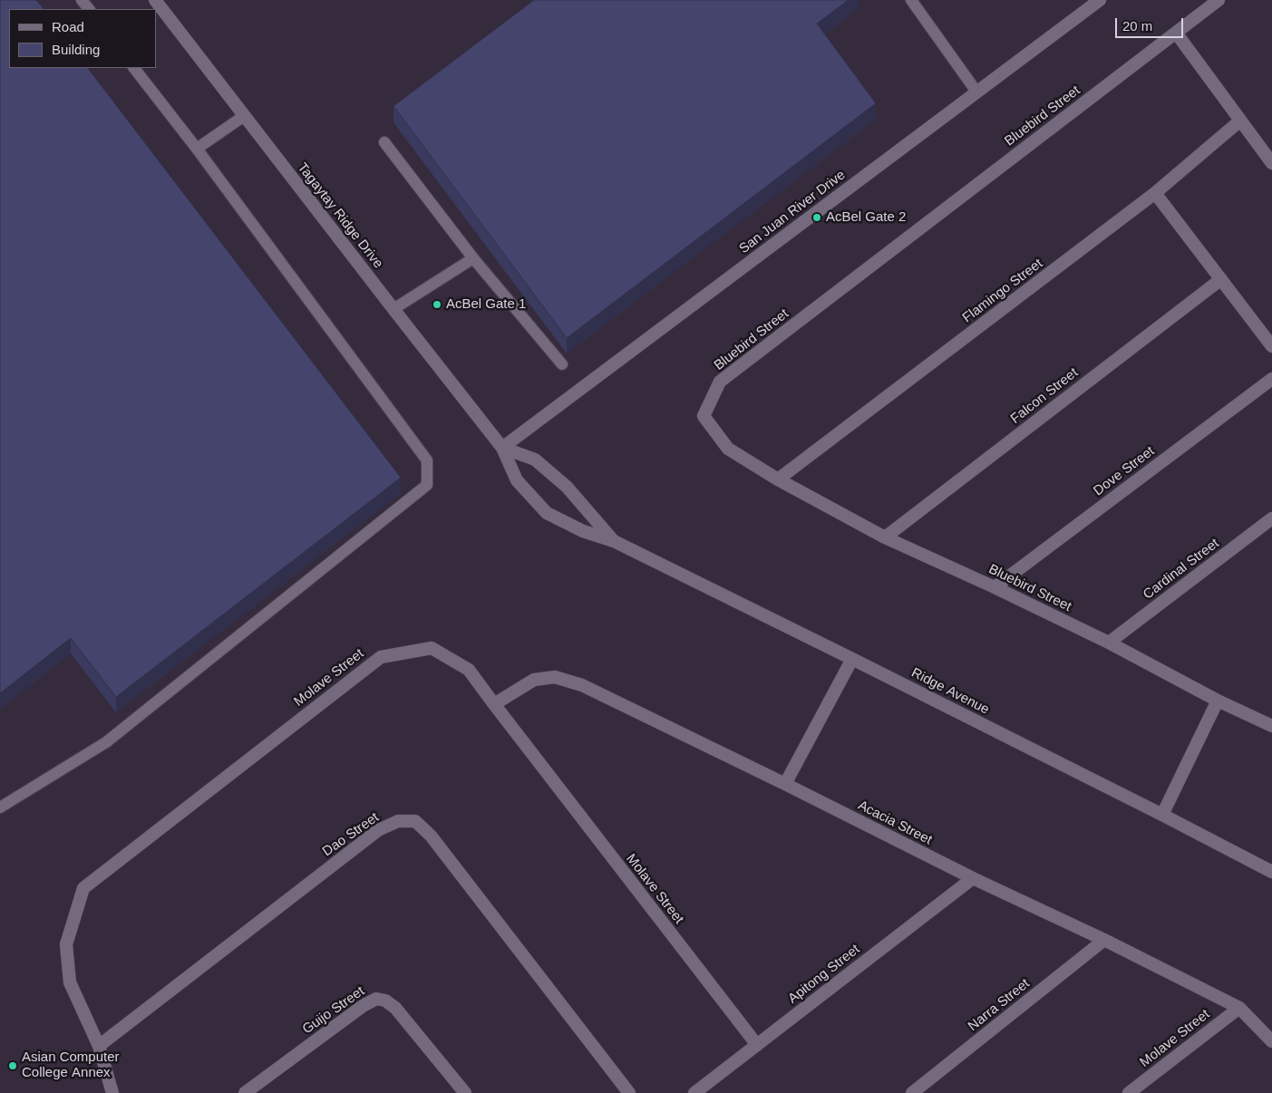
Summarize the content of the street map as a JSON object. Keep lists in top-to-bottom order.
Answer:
{
  "streets": {
    "street": [
      "Bluebird Street",
      "San Juan River Drive",
      "Tagaytay Ridge Drive",
      "Flamingo Street",
      "Falcon Street",
      "Dove Street",
      "Cardinal Street",
      "Molave Street",
      "Ridge Avenue",
      "Acacia Street",
      "Dao Street",
      "Apitong Street",
      "Narra Street",
      "Guijo Street"
    ]
  },
  "crossings": [
    ["Bluebird Street", "Flamingo Street"],
    ["Bluebird Street", "Falcon Street"],
    ["Bluebird Street", "Dove Street"],
    ["Bluebird Street", "Cardinal Street"],
    ["San Juan River Drive", "Tagaytay Ridge Drive"],
    ["Tagaytay Ridge Drive", "Ridge Avenue"],
    ["Molave Street", "Acacia Street"],
    ["Molave Street", "Dao Street"],
    ["Molave Street", "Apitong Street"],
    ["Acacia Street", "Apitong Street"],
    ["Acacia Street", "Narra Street"]
  ],
  "places": ["AcBel Gate 2", "AcBel Gate 1", "Asian Computer College Annex"],
  "legend": ["Road", "Building"],
  "scale_bar": "20 m"
}
